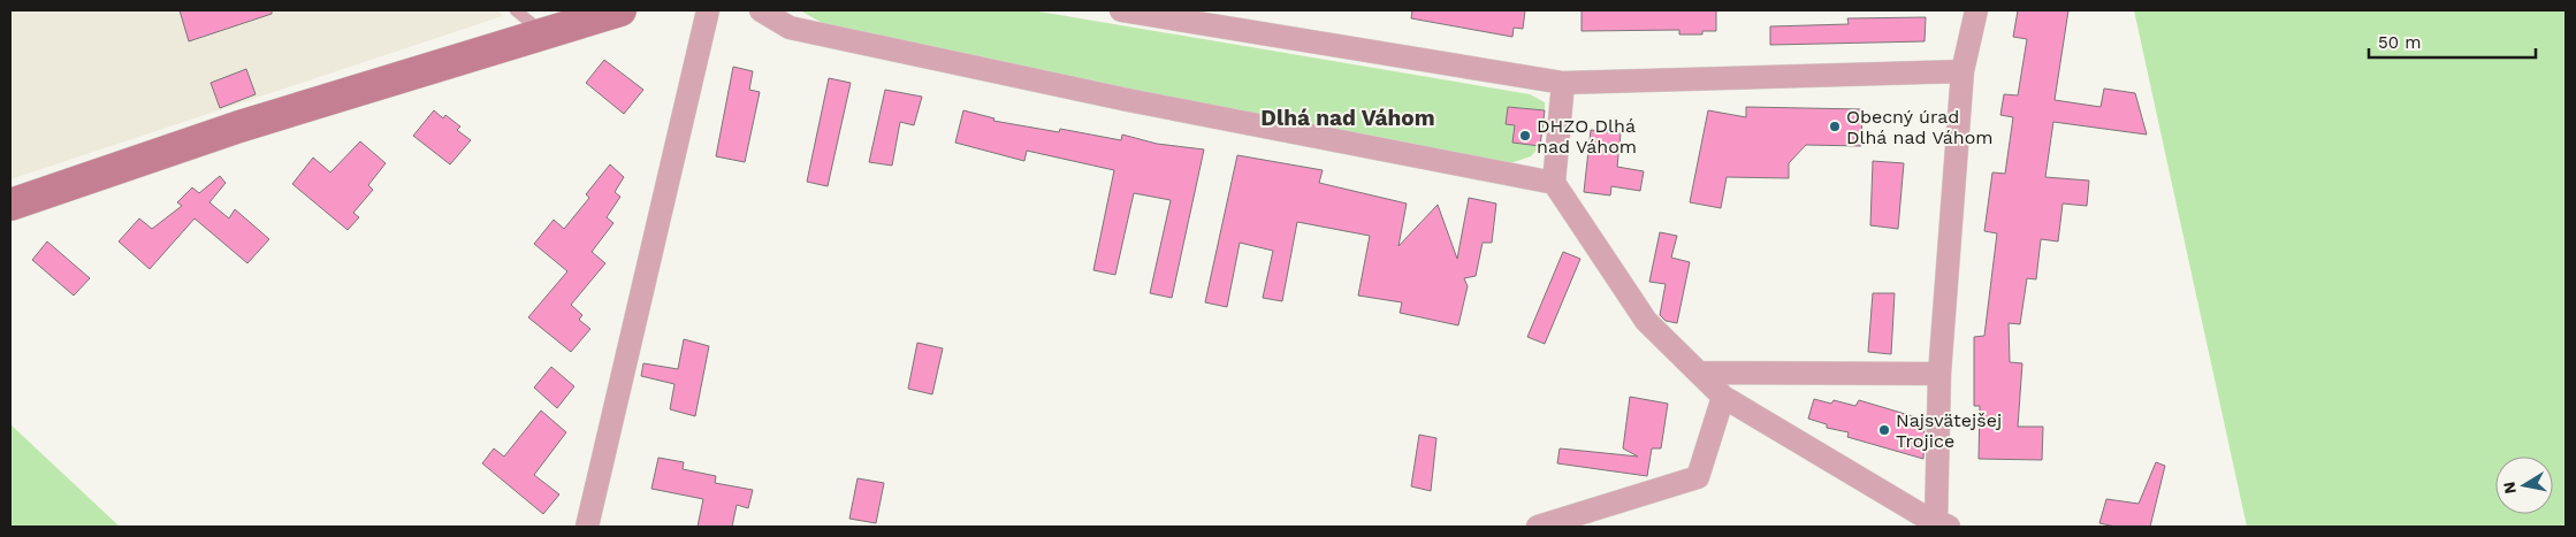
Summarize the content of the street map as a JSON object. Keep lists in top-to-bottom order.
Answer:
{
  "districts": ["Dlhá nad Váhom"],
  "places": ["Obecný úrad Dlhá nad Váhom", "DHZO Dlhá nad Váhom", "Najsvätejšej Trojice"],
  "scale_bar": "50 m",
  "north": "left"
}
